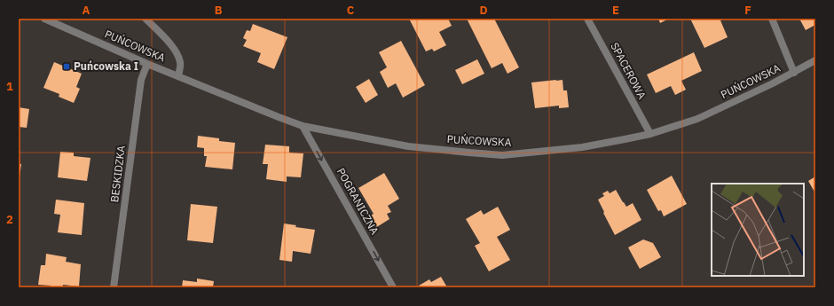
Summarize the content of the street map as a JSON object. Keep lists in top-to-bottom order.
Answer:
{
  "streets": {
    "street": [
      "PUŃCOWSKA",
      "SPACEROWA",
      "BESKIDZKA",
      "POGRANICZNA"
    ]
  },
  "crossings": [
    ["PUŃCOWSKA", "SPACEROWA"],
    ["PUŃCOWSKA", "BESKIDZKA"],
    ["PUŃCOWSKA", "POGRANICZNA"]
  ],
  "one_way": ["POGRANICZNA"],
  "places": {
    "transit": ["Puńcowska I"]
  },
  "grid": {
    "columns": [
      "A",
      "B",
      "C",
      "D",
      "E",
      "F"
    ],
    "rows": ["1", "2"]
  }
}
